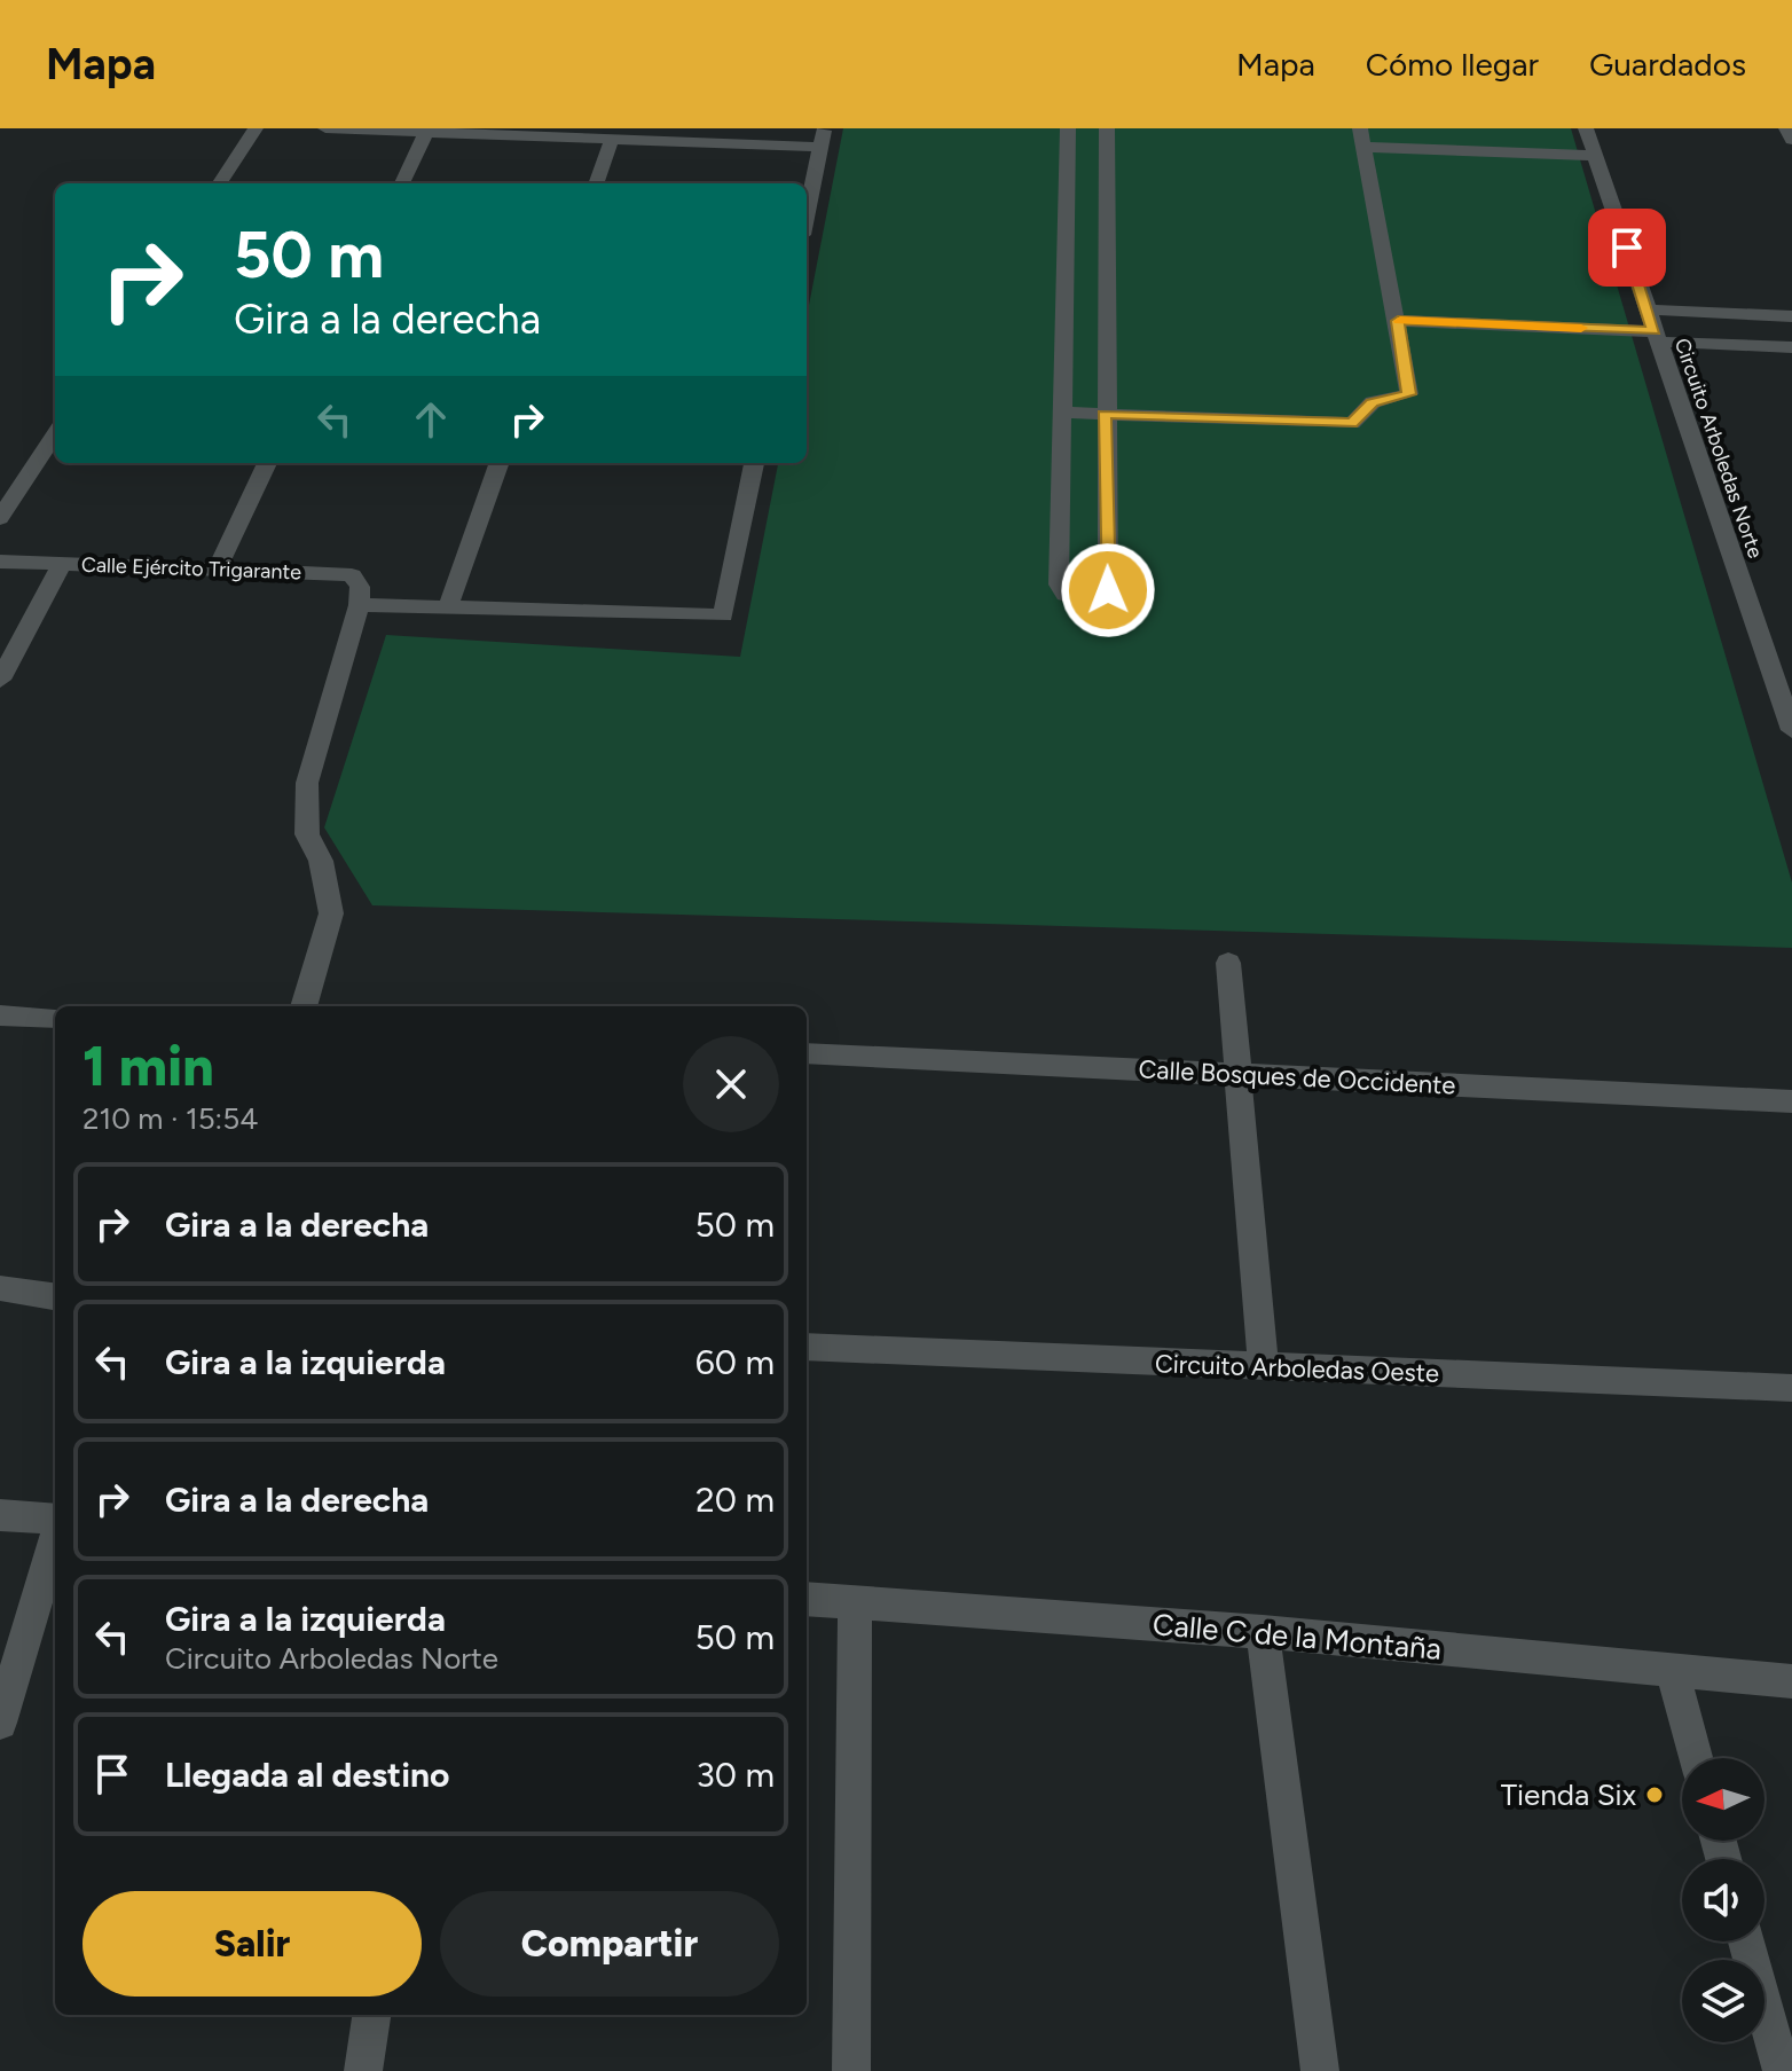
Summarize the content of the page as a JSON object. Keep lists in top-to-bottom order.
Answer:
{
  "streets": {
    "street": [
      "Circuito Arboledas Norte",
      "Calle Ejército Trigarante",
      "Calle Bosques de Occidente",
      "Circuito Arboledas Oeste",
      "Calle C de la Montaña"
    ]
  },
  "places": ["Tienda Six"],
  "north": "left",
  "page": {
    "header": "Mapa",
    "nav": ["Mapa", "Cómo llegar", "Guardados"],
    "turn": ["50 m", "Gira a la derecha"],
    "heading": ["1 min", "210 m · 15:54"],
    "list": [
      {
        "name": "Gira a la derecha",
        "value": "50 m"
      },
      {
        "name": "Gira a la izquierda",
        "value": "60 m"
      },
      {
        "name": "Gira a la derecha",
        "value": "20 m"
      },
      {
        "name": "Gira a la izquierda",
        "note": "Circuito Arboledas Norte",
        "value": "50 m"
      },
      {
        "name": "Llegada al destino",
        "value": "30 m"
      }
    ],
    "buttons": ["Salir", "Compartir"]
  }
}
